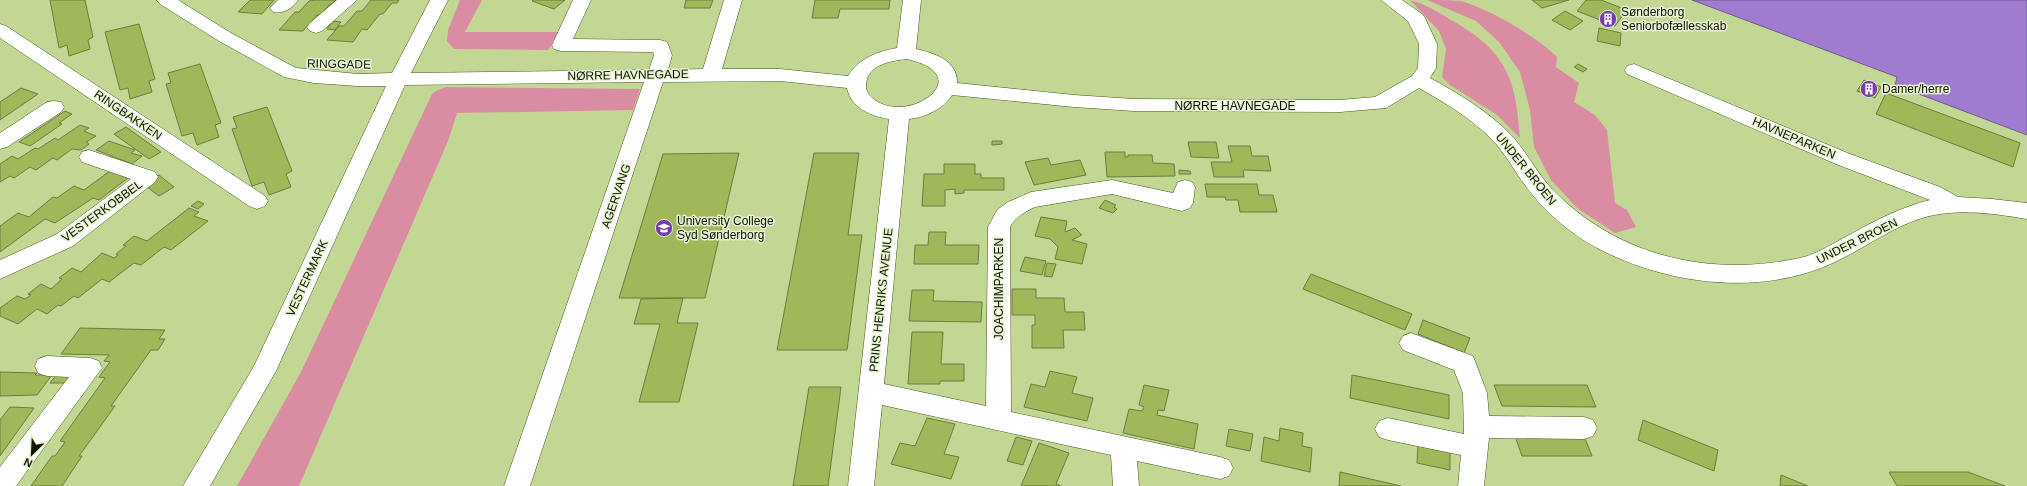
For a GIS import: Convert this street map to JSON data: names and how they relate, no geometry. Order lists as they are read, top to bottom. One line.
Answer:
{"streets":{"street":["RINGGADE","NØRRE HAVNEGADE","RINGBAKKEN","HAVNEPARKEN","UNDER BROEN","AGERVANG","VESTERKOBBEL","VESTERMARK","JOACHIMPARKEN","PRINS HENRIKS AVENUE"]},"crossings":[["RINGGADE","NØRRE HAVNEGADE"],["RINGGADE","VESTERMARK"],["NØRRE HAVNEGADE","UNDER BROEN"],["NØRRE HAVNEGADE","AGERVANG"],["NØRRE HAVNEGADE","VESTERMARK"],["NØRRE HAVNEGADE","PRINS HENRIKS AVENUE"],["HAVNEPARKEN","UNDER BROEN"]],"places":{"building":["Sønderborg Seniorbofællesskab","Damer/herre"],"school or university":["University College Syd Sønderborg"]},"north":"bottom left"}
